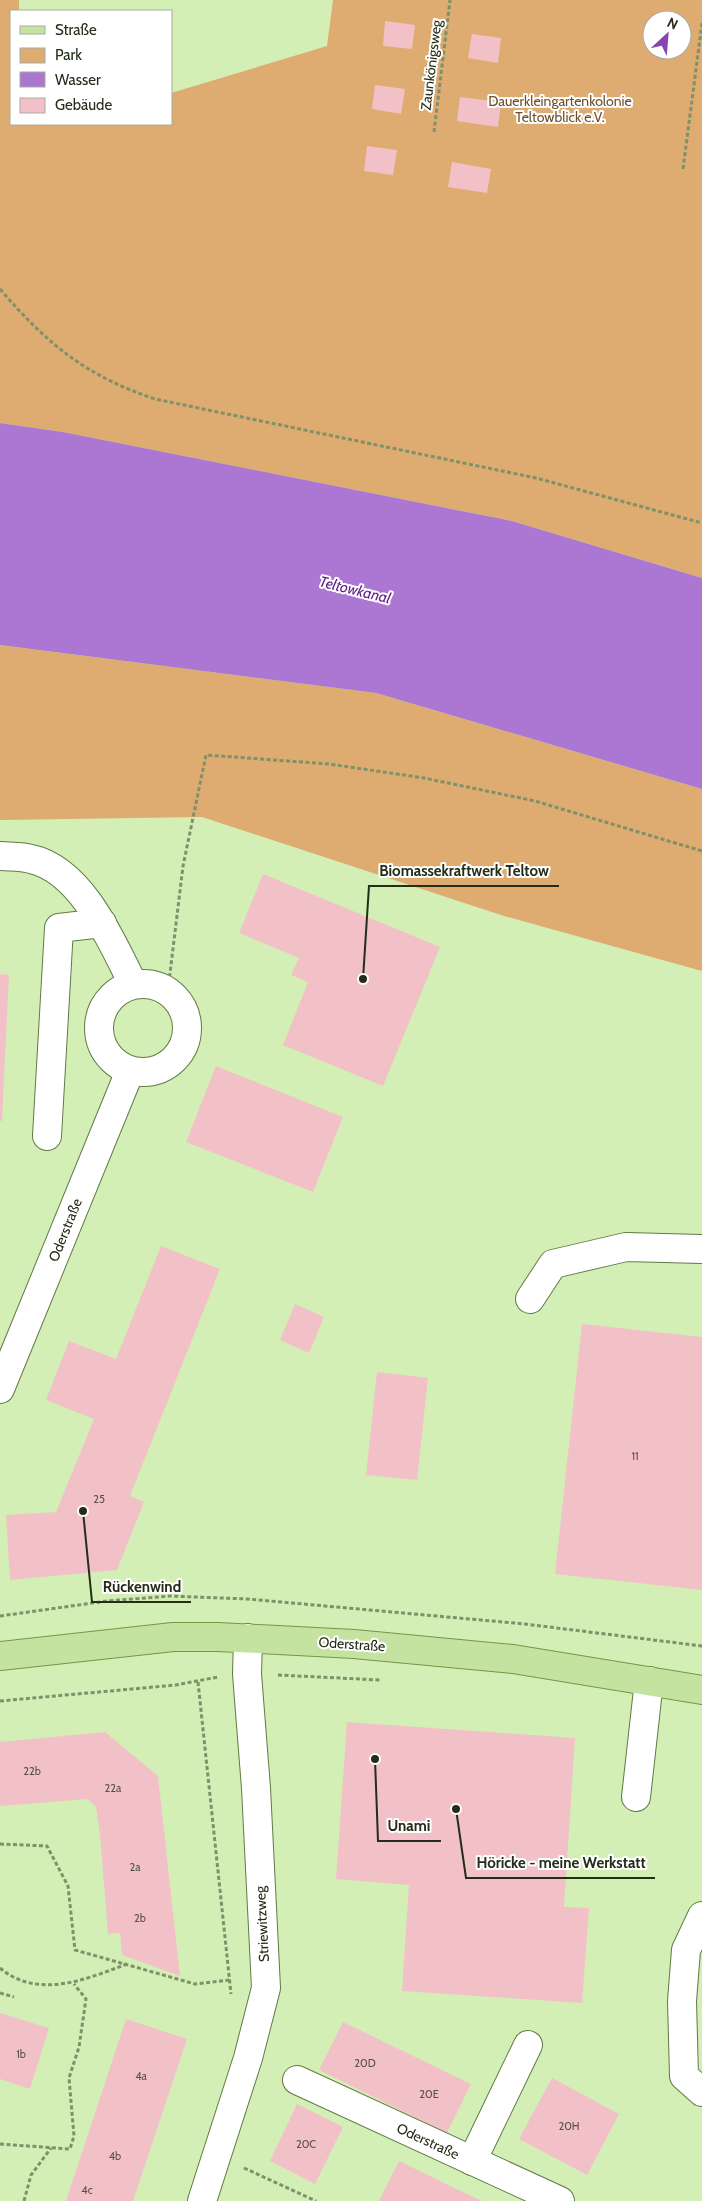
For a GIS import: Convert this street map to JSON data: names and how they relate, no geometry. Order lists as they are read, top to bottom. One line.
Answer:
{"streets":{"main road":["Oderstraße"],"street":["Striewitzweg"],"path":["Zaunkönigsweg"]},"crossings":[["Oderstraße","Striewitzweg"]],"water":["Teltowkanal"],"parks":["Dauerkleingartenkolonie Teltowblick e.V."],"places":["Biomassekraftwerk Teltow","Rückenwind","Unami","Höricke - meine Werkstatt"],"house_numbers":["11","25","22b","22a","2a","2b","1b","20D","4a","20E","20H","20C","4b","4c"],"legend":["Straße","Park","Wasser","Gebäude"],"north":"top right"}
